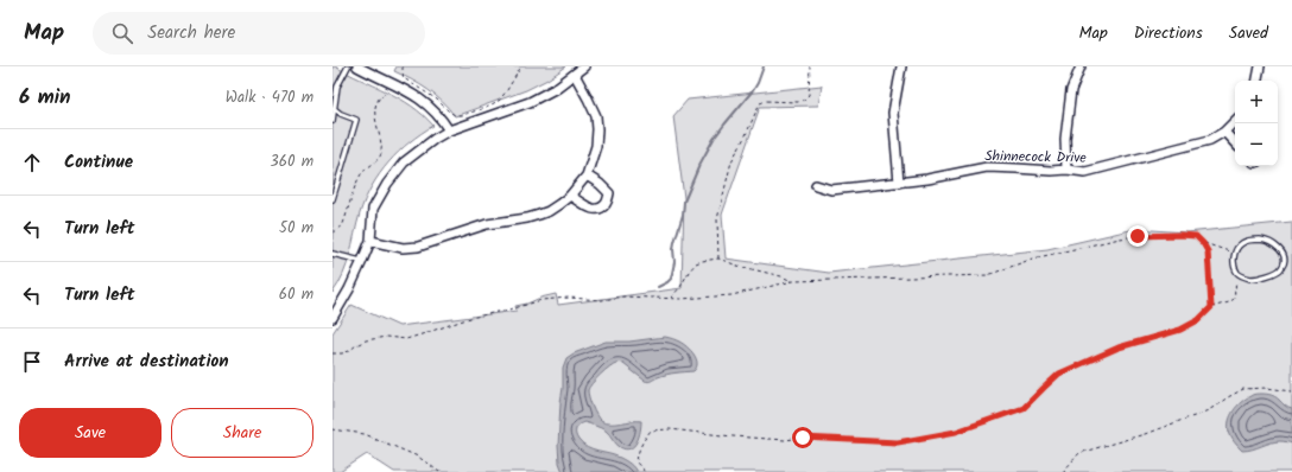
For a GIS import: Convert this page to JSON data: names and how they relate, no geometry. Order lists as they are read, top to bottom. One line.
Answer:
{"streets":{"street":["Shinnecock Drive"]},"page":{"header":"Map","search":"Search here","nav":["Map","Directions","Saved"],"heading":["6 min","Walk · 470 m"],"map_buttons":["+","−"],"list":[["Continue","360 m"],["Turn left","50 m"],["Turn left","60 m"],"Arrive at destination"],"buttons":["Save","Share"]}}
